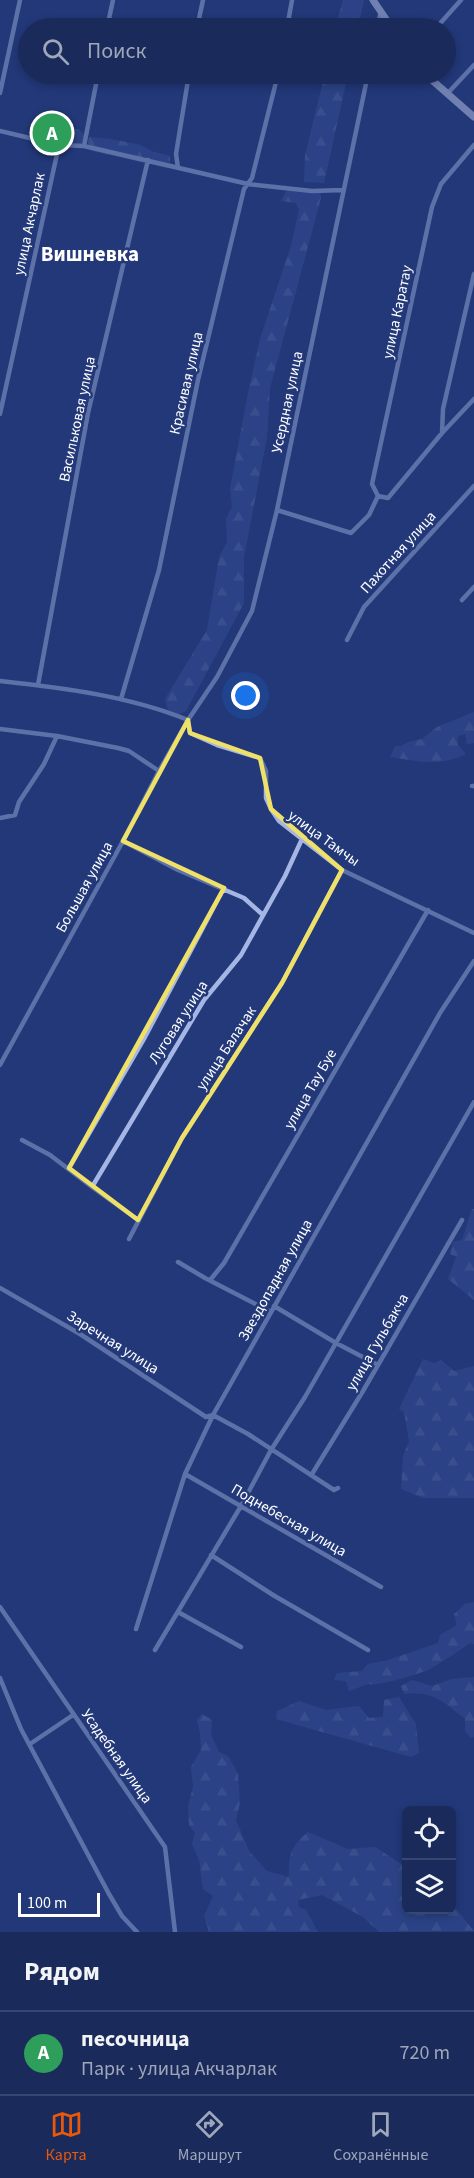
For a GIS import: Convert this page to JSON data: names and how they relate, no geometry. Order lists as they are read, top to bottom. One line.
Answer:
{"streets":{"street":["улица Акчарлак","улица Каратау","Красивая улица","Усердная улица","Васильковая улица","Пахотная улица","улица Тамчы","Большая улица","Луговая улица","улица Балачак","улица Тау Буе","Звездопадная улица","Заречная улица","улица Гульбакча","Поднебесная улица","Усадебная улица"]},"crossings":[["Красивая улица","улица Тамчы"],["Усердная улица","улица Тамчы"],["Усердная улица","Большая улица"],["Васильковая улица","улица Тамчы"],["улица Тамчы","Большая улица"],["улица Тамчы","Луговая улица"],["улица Тамчы","улица Балачак"],["улица Тамчы","улица Тау Буе"],["Звездопадная улица","Заречная улица"],["Звездопадная улица","Поднебесная улица"],["Заречная улица","улица Гульбакча"]],"districts":["Вишневка"],"scale_bar":"100 m","page":{"search":"Поиск","pins":"A","scale":"100 m","heading":"Рядом","list":[{"mark":"A","name":"песочница","note":"Парк · улица Акчарлак","value":"720 m"}],"nav":["Карта","Маршрут","Сохранённые"]}}
